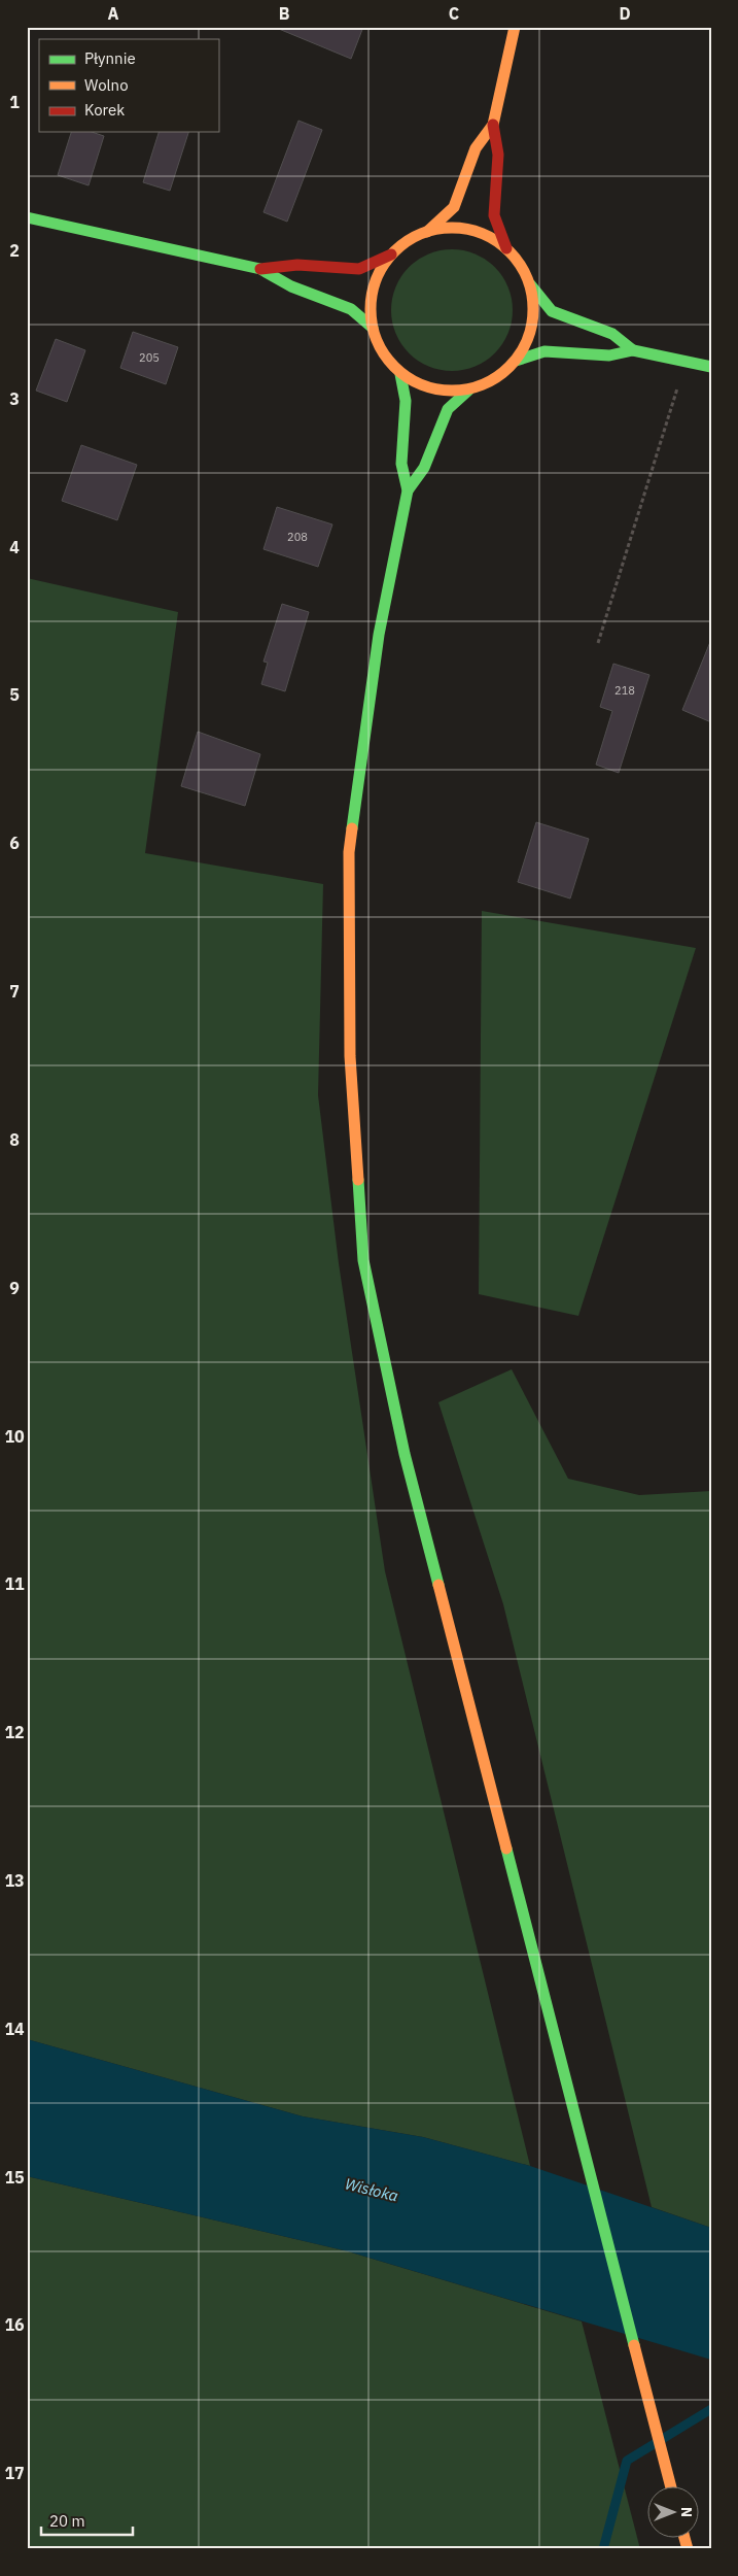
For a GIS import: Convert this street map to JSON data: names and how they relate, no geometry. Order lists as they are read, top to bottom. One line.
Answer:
{"water":["Wisłoka"],"house_numbers":["205","208","218"],"legend":["Płynnie","Wolno","Korek"],"scale_bar":"20 m","north":"right","grid":{"columns":["A","B","C","D"],"rows":["1","2","3","4","5","6","7","8","9","10","11","12","13","14","15","16","17"]}}
